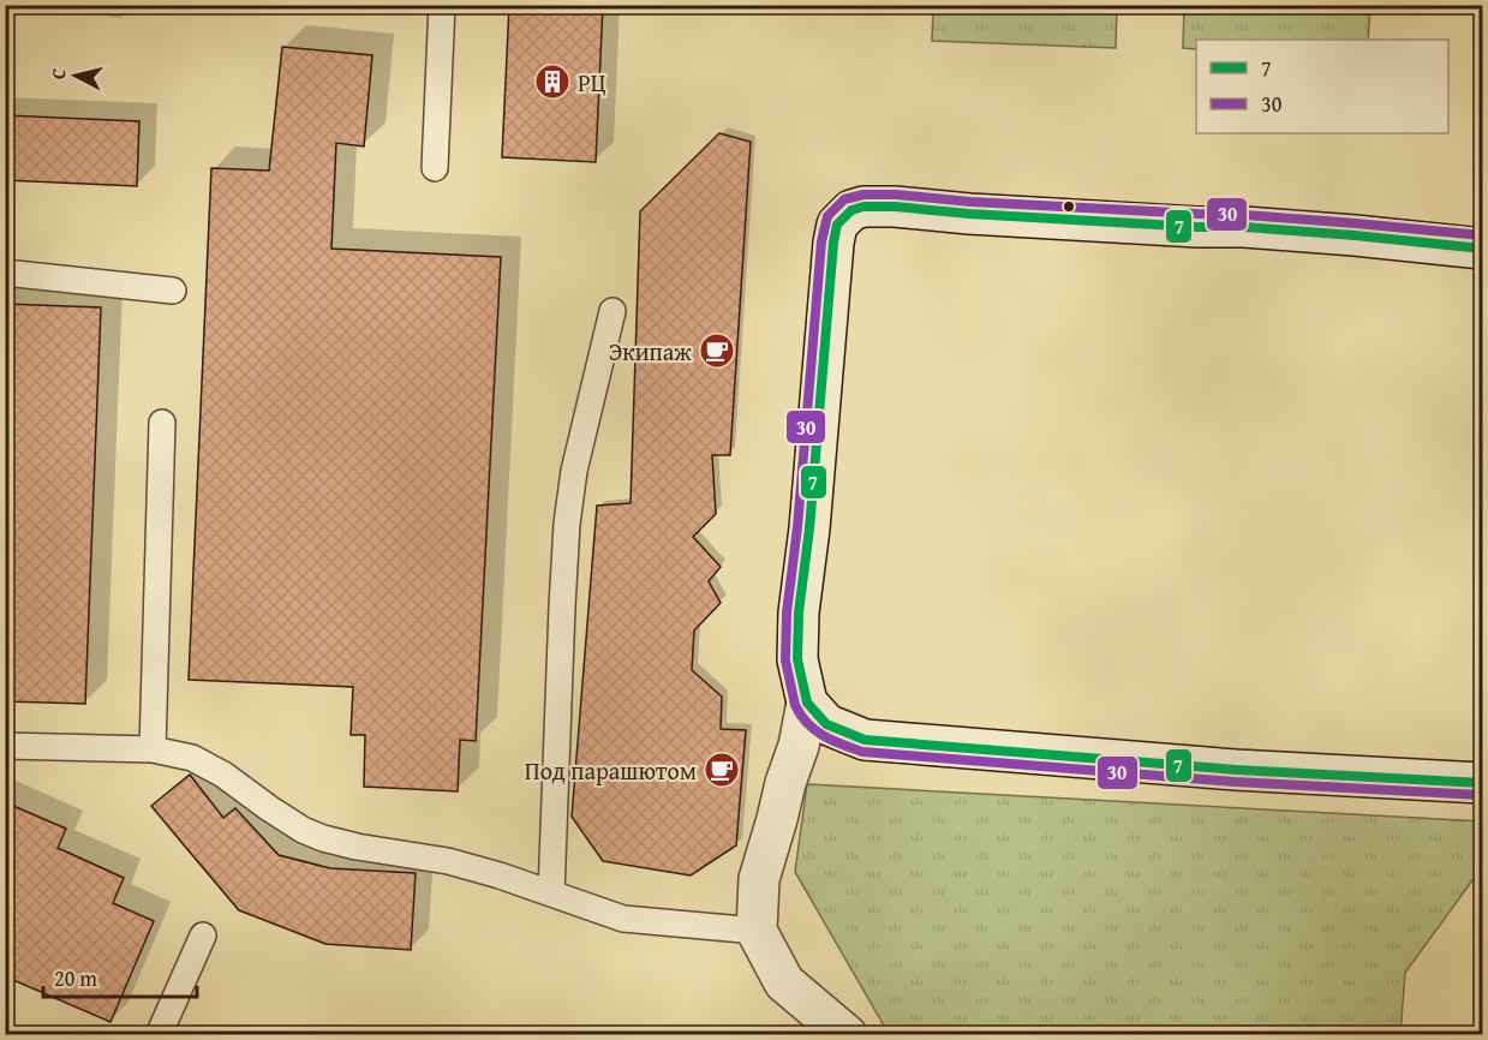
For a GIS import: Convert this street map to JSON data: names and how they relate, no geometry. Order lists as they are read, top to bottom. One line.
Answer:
{"places":{"building":["РЦ"],"cafe":["Экипаж","Под парашютом"]},"lines":["transit line 30","transit line 7"],"legend":["7","30"],"scale_bar":"20 m","north":"left"}
